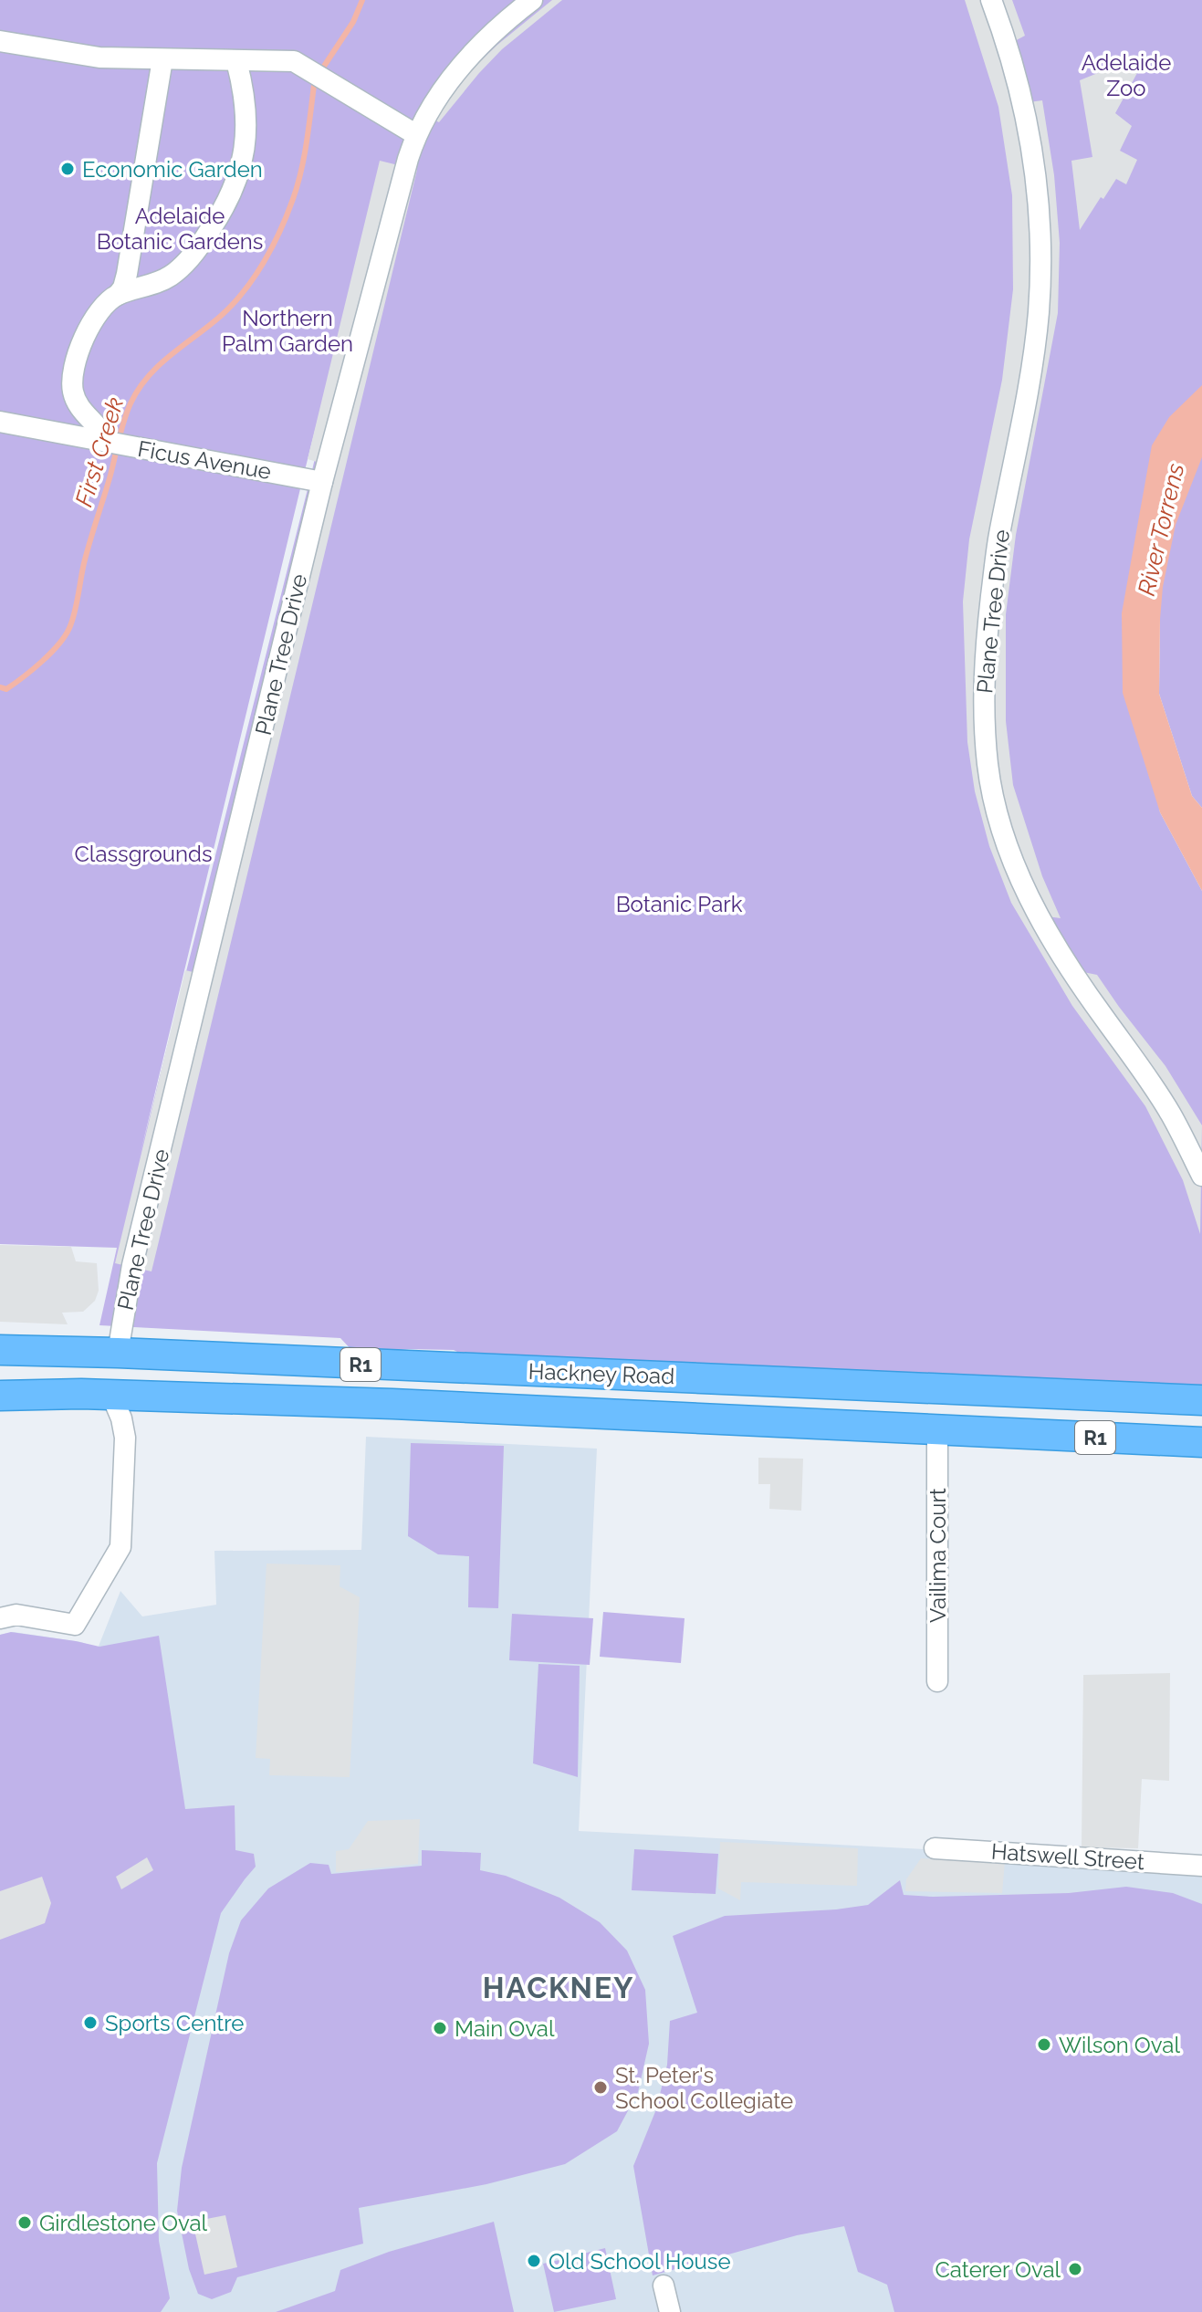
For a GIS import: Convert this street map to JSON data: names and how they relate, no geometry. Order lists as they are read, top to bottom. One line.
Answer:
{"streets":{"highway":["R1","Hackney Road"],"street":["Ficus Avenue","Plane Tree Drive","Vailima Court","Hatswell Street"]},"crossings":[["Ficus Avenue","Plane Tree Drive"],["Plane Tree Drive","Hackney Road"],["Hackney Road","Vailima Court"]],"districts":["HACKNEY"],"water":["First Creek","River Torrens"],"parks":["Adelaide Zoo","Adelaide Botanic Gardens","Northern Palm Garden","Classgrounds","Botanic Park"],"places":["Economic Garden","Sports Centre","Main Oval","Wilson Oval","St. Peter's School Collegiate","Girdlestone Oval","Old School House","Caterer Oval"]}
